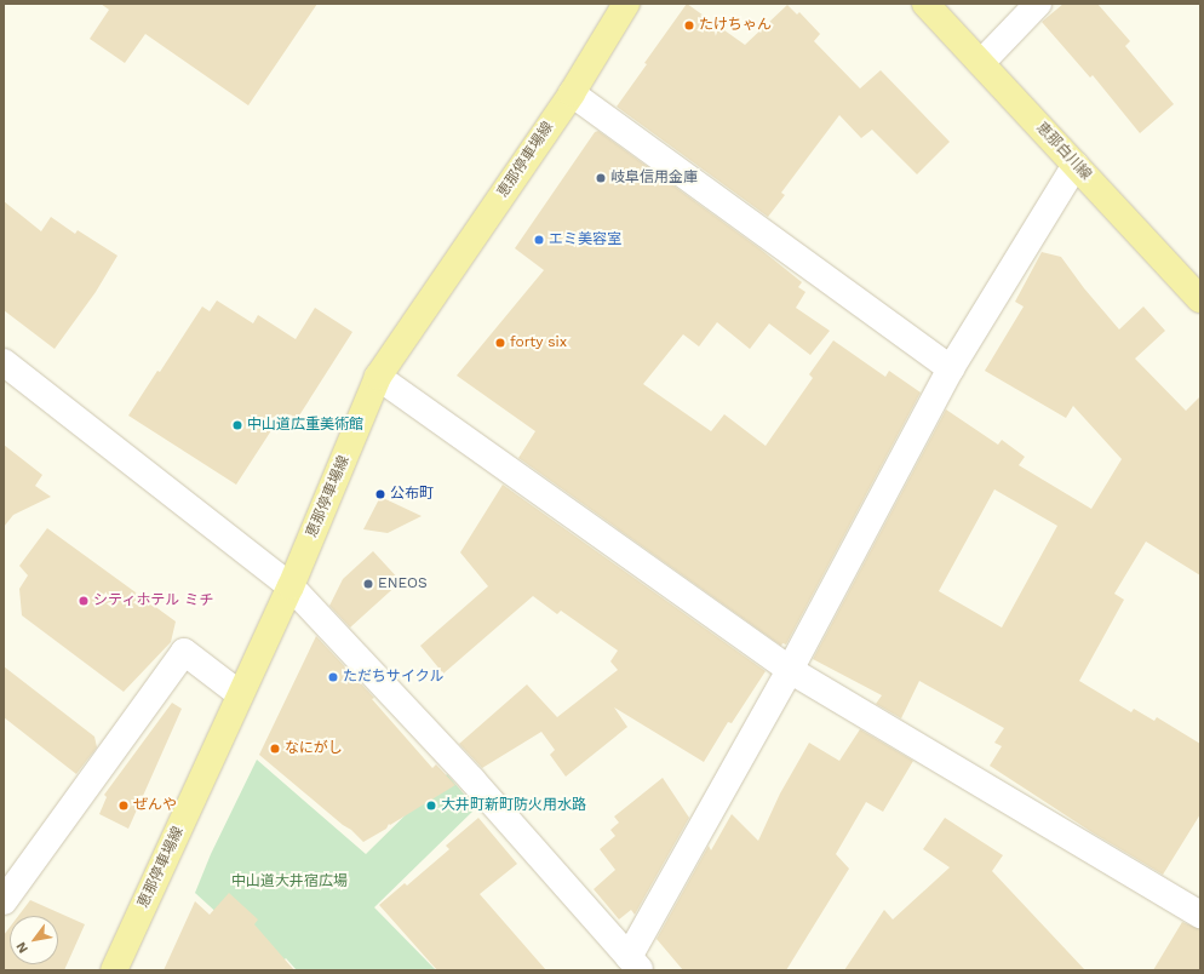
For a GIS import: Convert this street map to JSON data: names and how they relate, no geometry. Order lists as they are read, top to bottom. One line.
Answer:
{"streets":{"main road":["恵那白川線","恵那停車場線"]},"parks":["中山道大井宿広場"],"places":["たけちゃん","岐阜信用金庫","エミ美容室","forty six","中山道広重美術館","公布町","ENEOS","シティホテル ミチ","ただちサイクル","なにがし","ぜんや","大井町新町防火用水路"],"north":"bottom left"}
